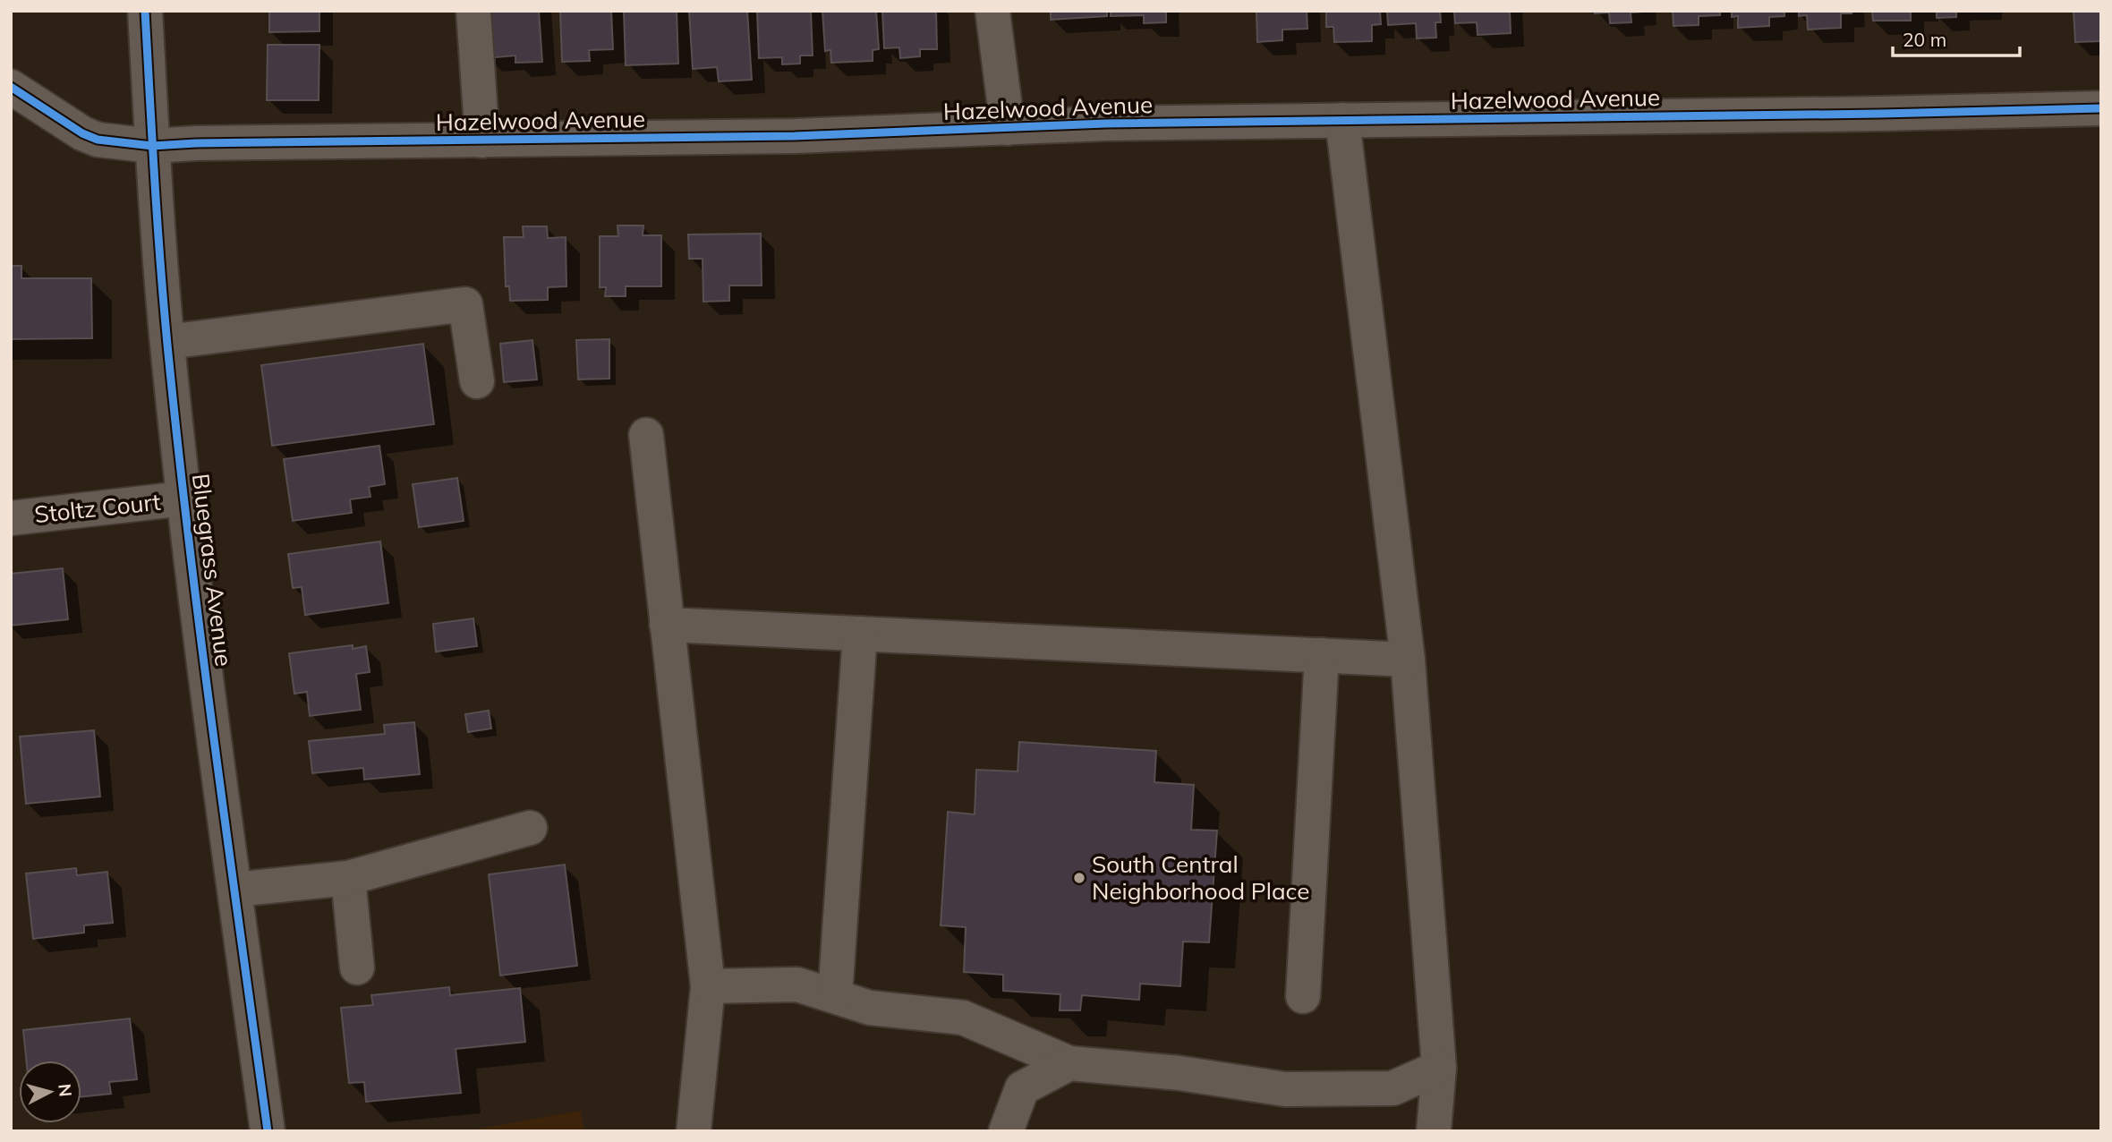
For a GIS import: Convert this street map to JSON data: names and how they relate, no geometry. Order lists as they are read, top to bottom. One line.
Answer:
{"streets":{"street":["Hazelwood Avenue","Stoltz Court","Bluegrass Avenue"]},"crossings":[["Hazelwood Avenue","Bluegrass Avenue"],["Stoltz Court","Bluegrass Avenue"]],"places":["South Central Neighborhood Place"],"scale_bar":"20 m","north":"right"}
